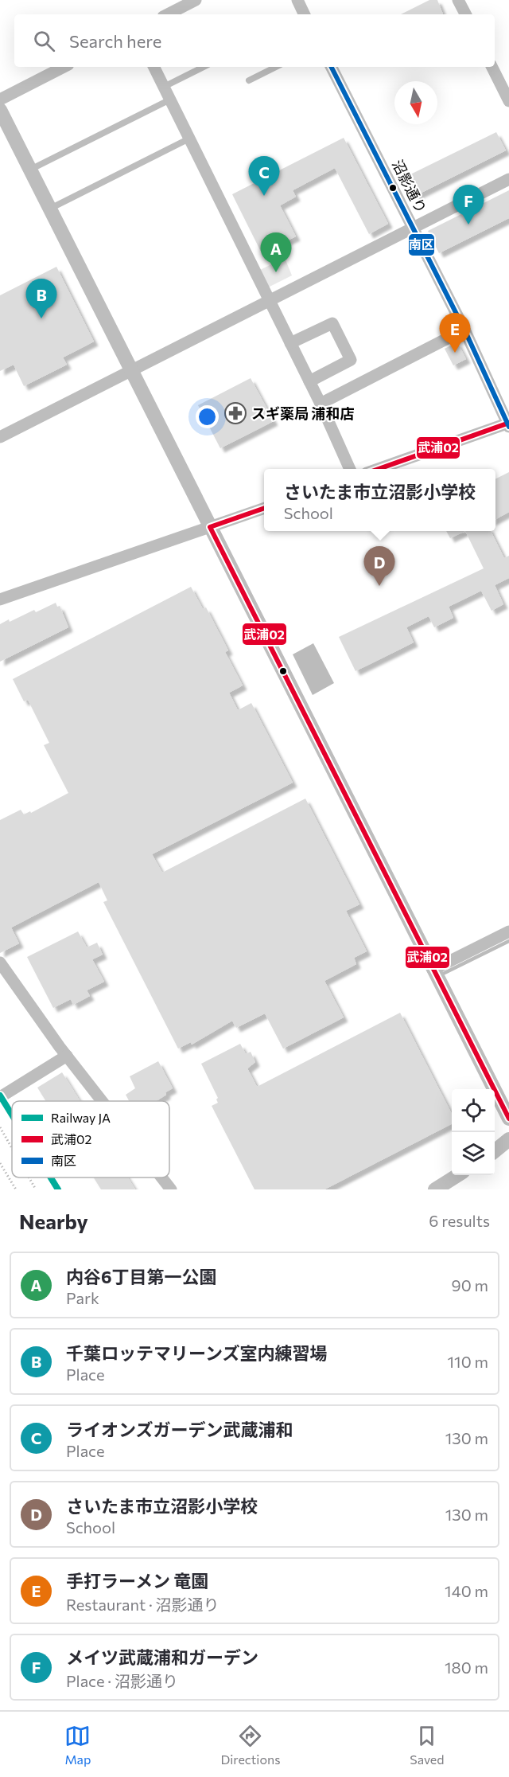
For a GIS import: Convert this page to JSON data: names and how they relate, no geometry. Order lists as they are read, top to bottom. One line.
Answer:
{"streets":{"street":["沼影通り"]},"places":{"pharmacy":["スギ薬局 浦和店"]},"lines":["transit line 南区","transit line 武浦02","rail line JA"],"legend":["Railway JA","武浦02","南区"],"north":"bottom","page":{"search":"Search here","pins":["C","F","A","B","E","D"],"popup":["さいたま市立沼影小学校","School"],"heading":["Nearby","6 results"],"list":[{"mark":"A","name":"内谷6丁目第一公園","note":"Park","value":"90 m"},{"mark":"B","name":"千葉ロッテマリーンズ室内練習場","note":"Place","value":"110 m"},{"mark":"C","name":"ライオンズガーデン武蔵浦和","note":"Place","value":"130 m"},{"mark":"D","name":"さいたま市立沼影小学校","note":"School","value":"130 m"},{"mark":"E","name":"手打ラーメン 竜園","note":"Restaurant · 沼影通り","value":"140 m"},{"mark":"F","name":"メイツ武蔵浦和ガーデン","note":"Place · 沼影通り","value":"180 m"}],"nav":["Map","Directions","Saved"]}}
